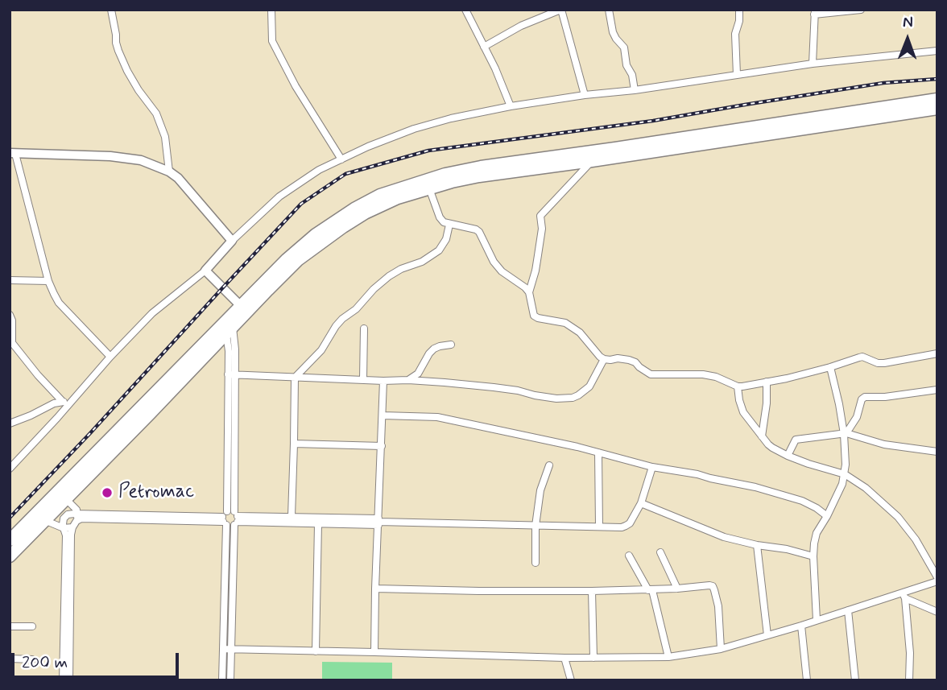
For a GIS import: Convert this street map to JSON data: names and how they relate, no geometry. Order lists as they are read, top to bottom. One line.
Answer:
{"places":["Petromac"],"scale_bar":"200 m","north":"top"}
